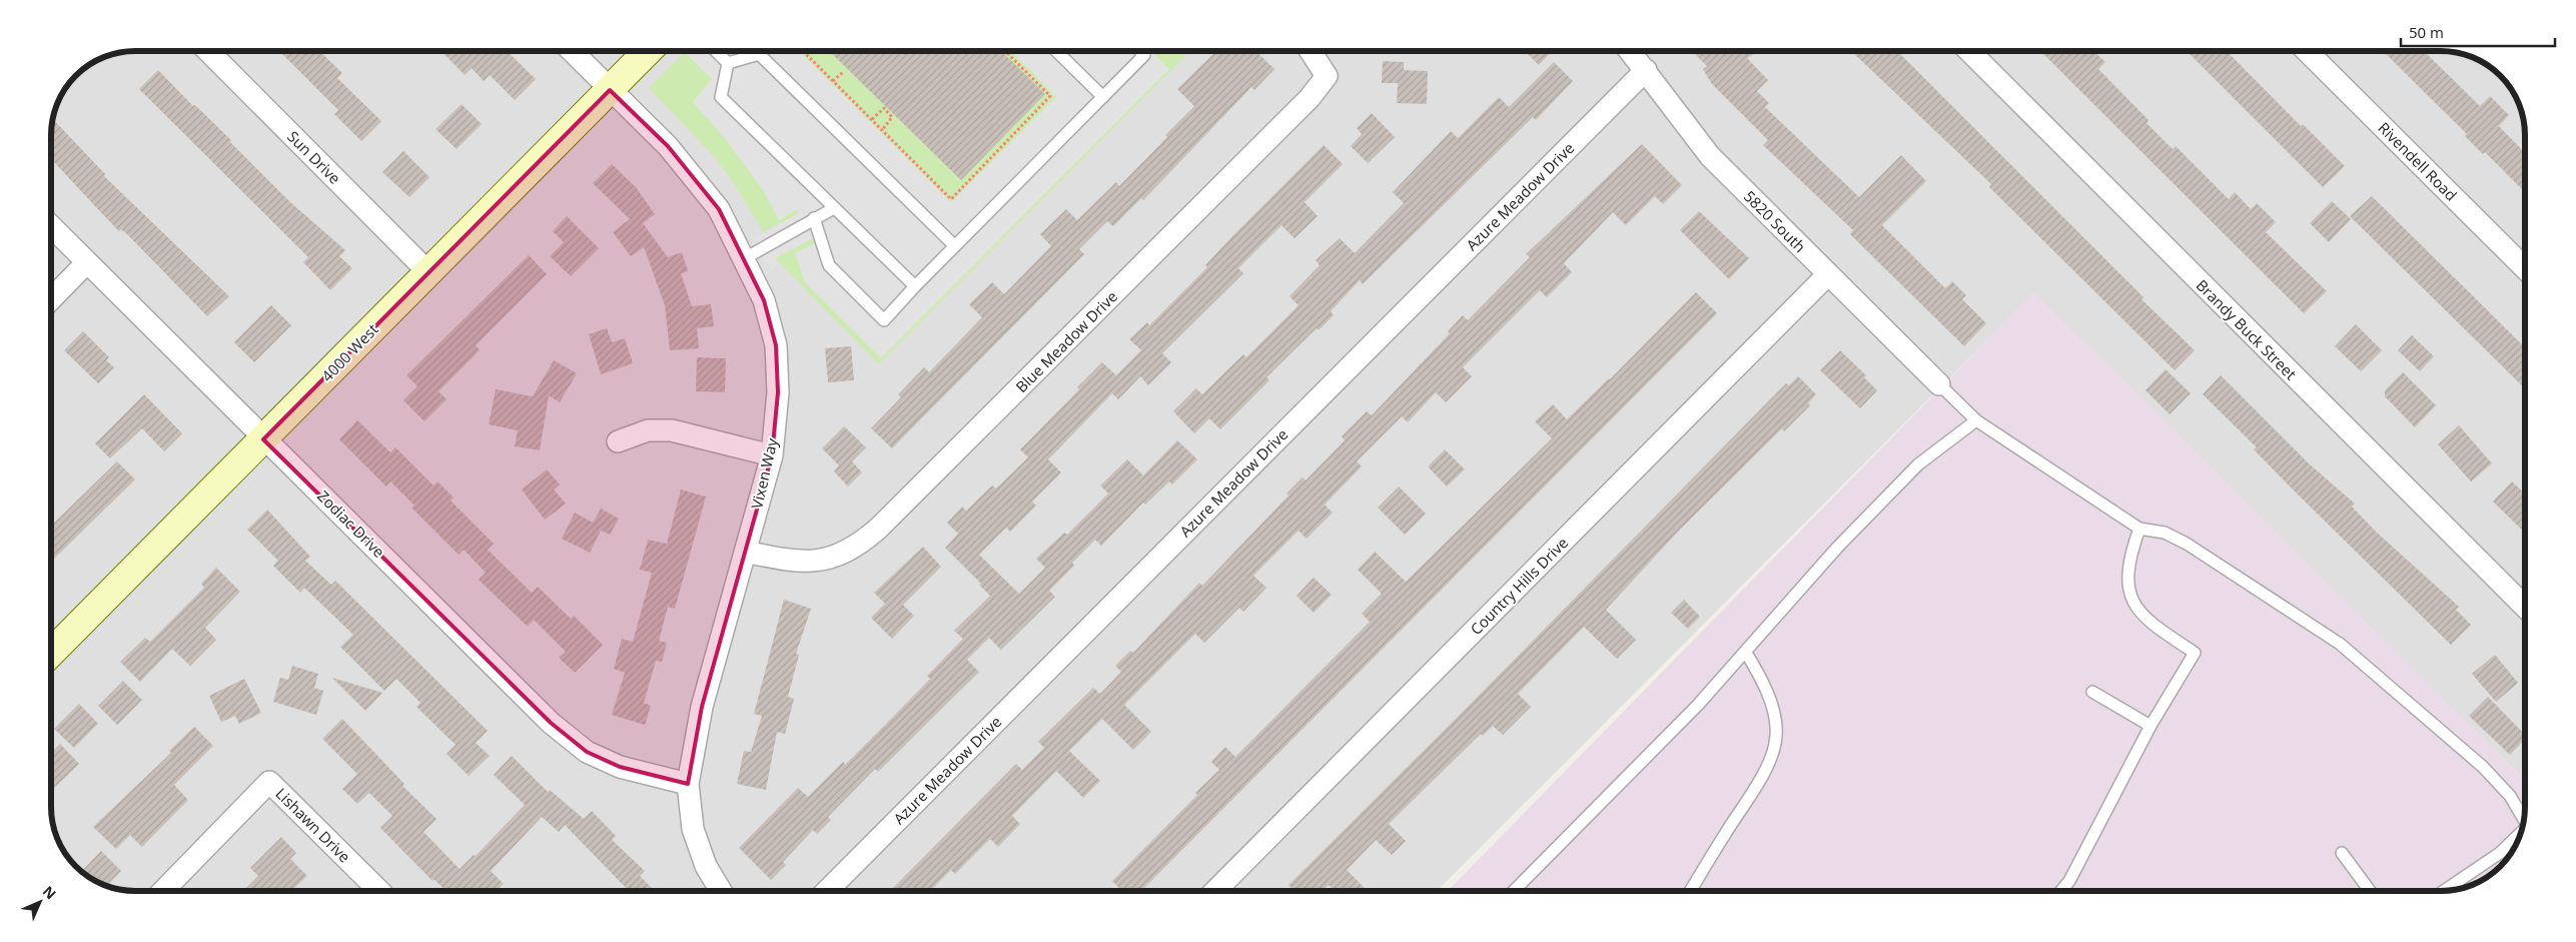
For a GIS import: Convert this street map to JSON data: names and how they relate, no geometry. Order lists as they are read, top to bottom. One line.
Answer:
{"streets":{"street":["Sun Drive","Rivendell Road","Azure Meadow Drive","5820 South","Brandy Buck Street","Blue Meadow Drive","4000 West","Vixen Way","Zodiac Drive","Country Hills Drive","Lishawn Drive"]},"crossings":[["Sun Drive","4000 West"],["Azure Meadow Drive","5820 South"],["5820 South","Country Hills Drive"],["Blue Meadow Drive","Vixen Way"],["4000 West","Vixen Way"],["4000 West","Zodiac Drive"],["Vixen Way","Zodiac Drive"]],"scale_bar":"50 m","north":"top right"}
